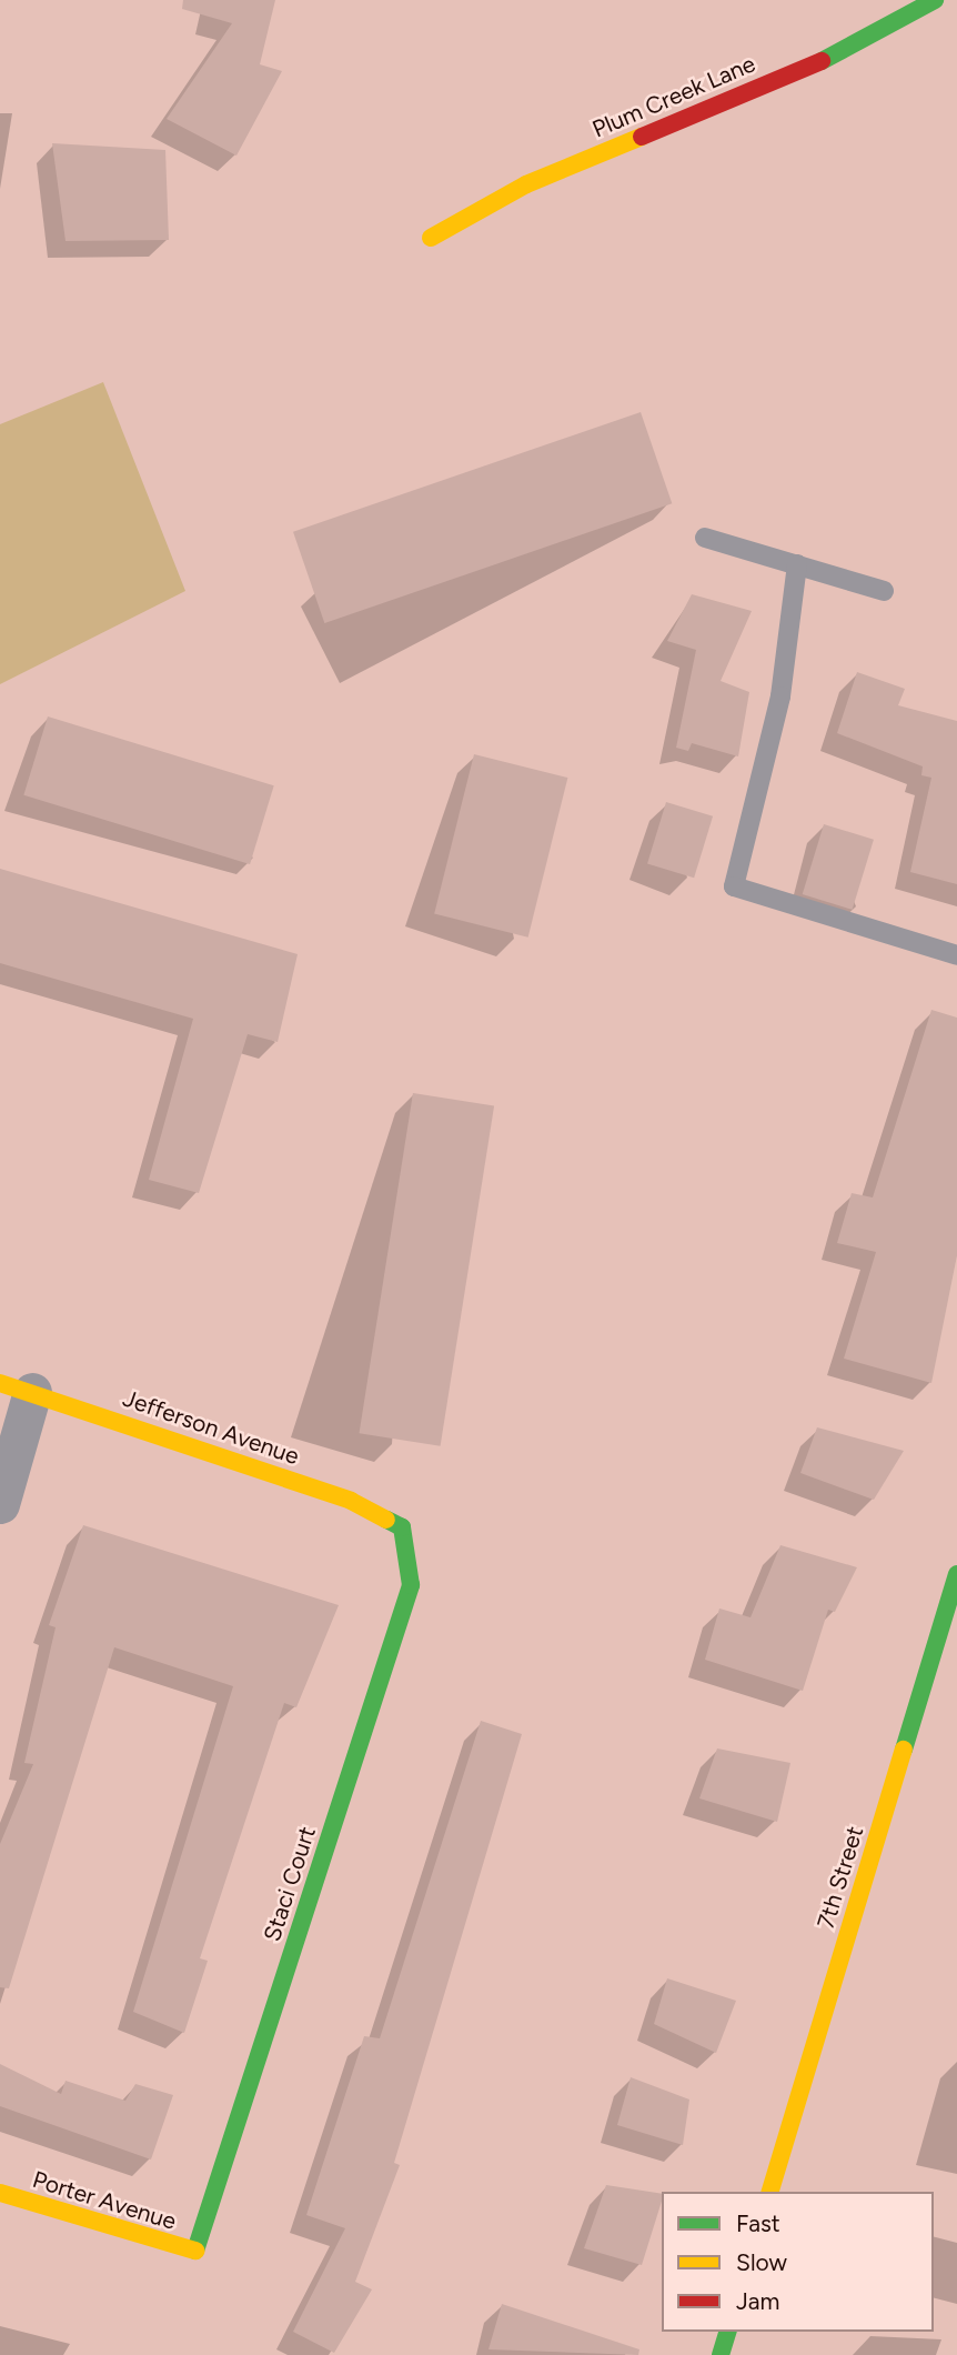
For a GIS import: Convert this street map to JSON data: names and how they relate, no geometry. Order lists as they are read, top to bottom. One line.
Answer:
{"streets":{"street":["Plum Creek Lane","Jefferson Avenue","7th Street","Staci Court","Porter Avenue"]},"crossings":[["Jefferson Avenue","Staci Court"],["Staci Court","Porter Avenue"]],"legend":["Fast","Slow","Jam"]}
